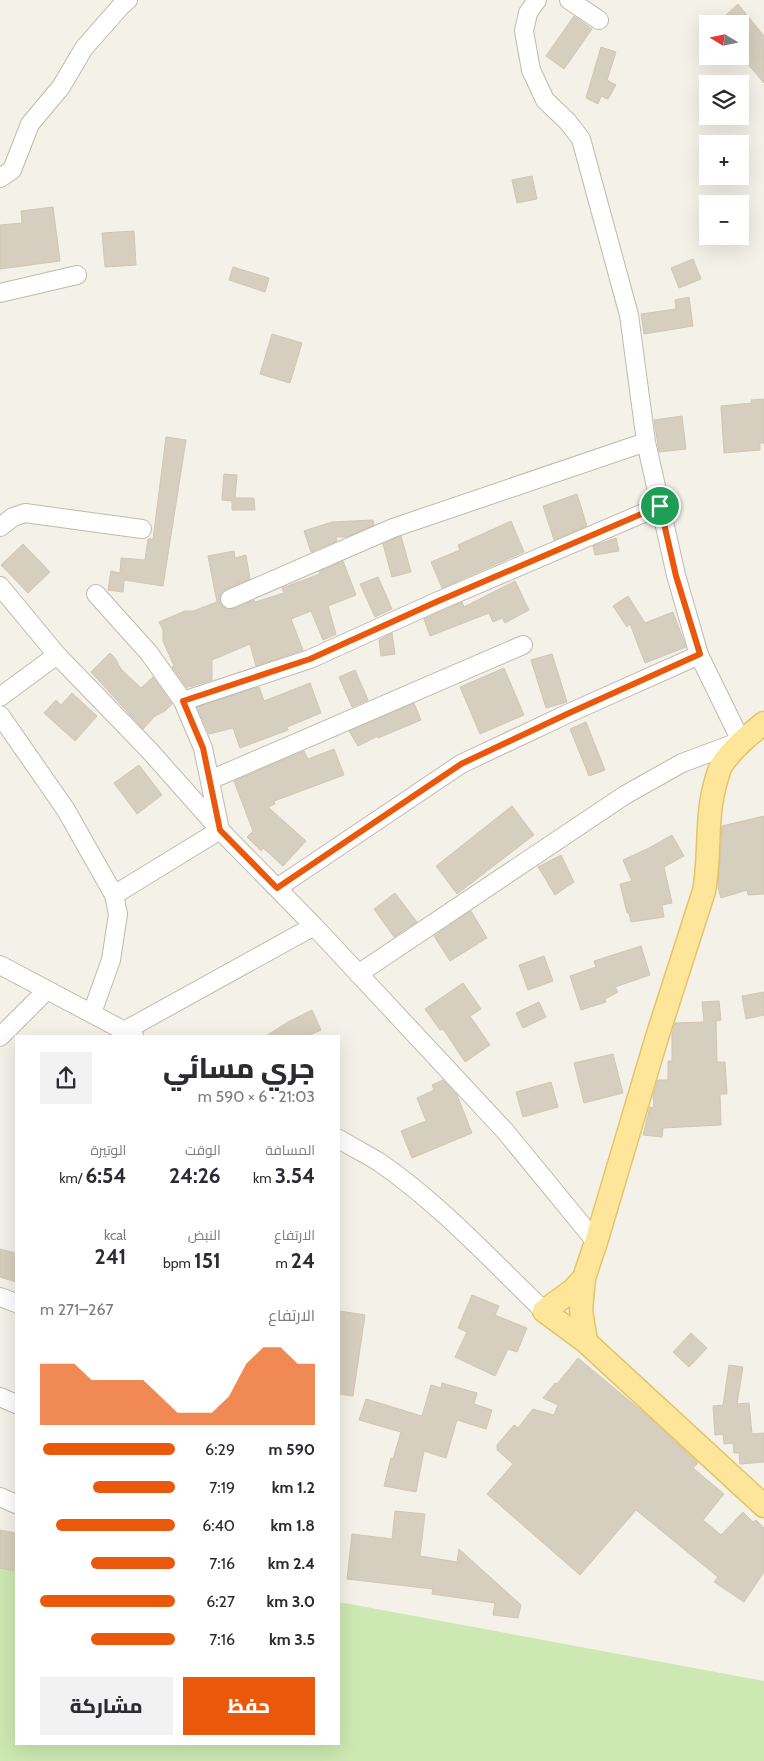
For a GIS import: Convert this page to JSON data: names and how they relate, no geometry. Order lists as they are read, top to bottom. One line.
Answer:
{"north":"left","page":{"map_buttons":["+","−"],"heading":["جري مسائي","21:03 · 6 × 590 m"],"stats":[["المسافة","3.54 km"],["الوقت","24:26"],["الوتيرة","6:54 /km"],["الارتفاع","24 m"],["النبض","151 bpm"],["kcal","241"]],"chart":["الارتفاع","267–271 m"],"list":[{"name":"590 m","note":"6:29"},{"name":"1.2 km","note":"7:19"},{"name":"1.8 km","note":"6:40"},{"name":"2.4 km","note":"7:16"},{"name":"3.0 km","note":"6:27"},{"name":"3.5 km","note":"7:16"}],"buttons":["حفظ","مشاركة"]}}
